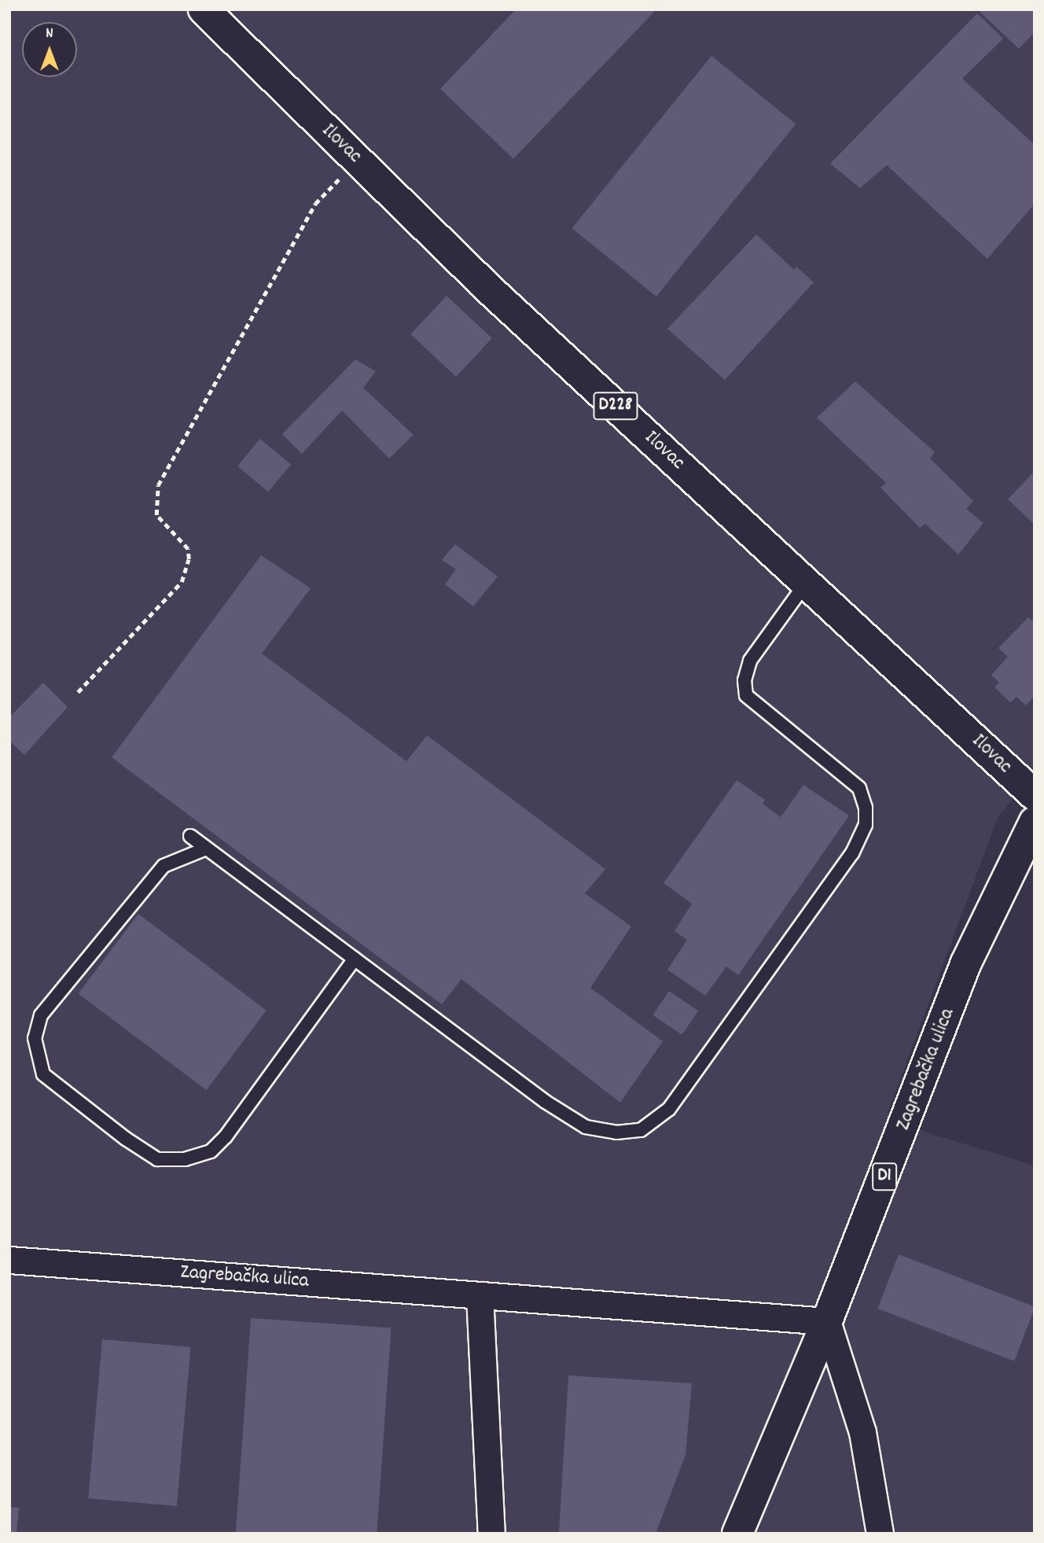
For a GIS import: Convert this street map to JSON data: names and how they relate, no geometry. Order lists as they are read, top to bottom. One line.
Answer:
{"streets":{"main road":["Ilovac","D228","Zagrebačka ulica","D1"]},"north":"top"}
